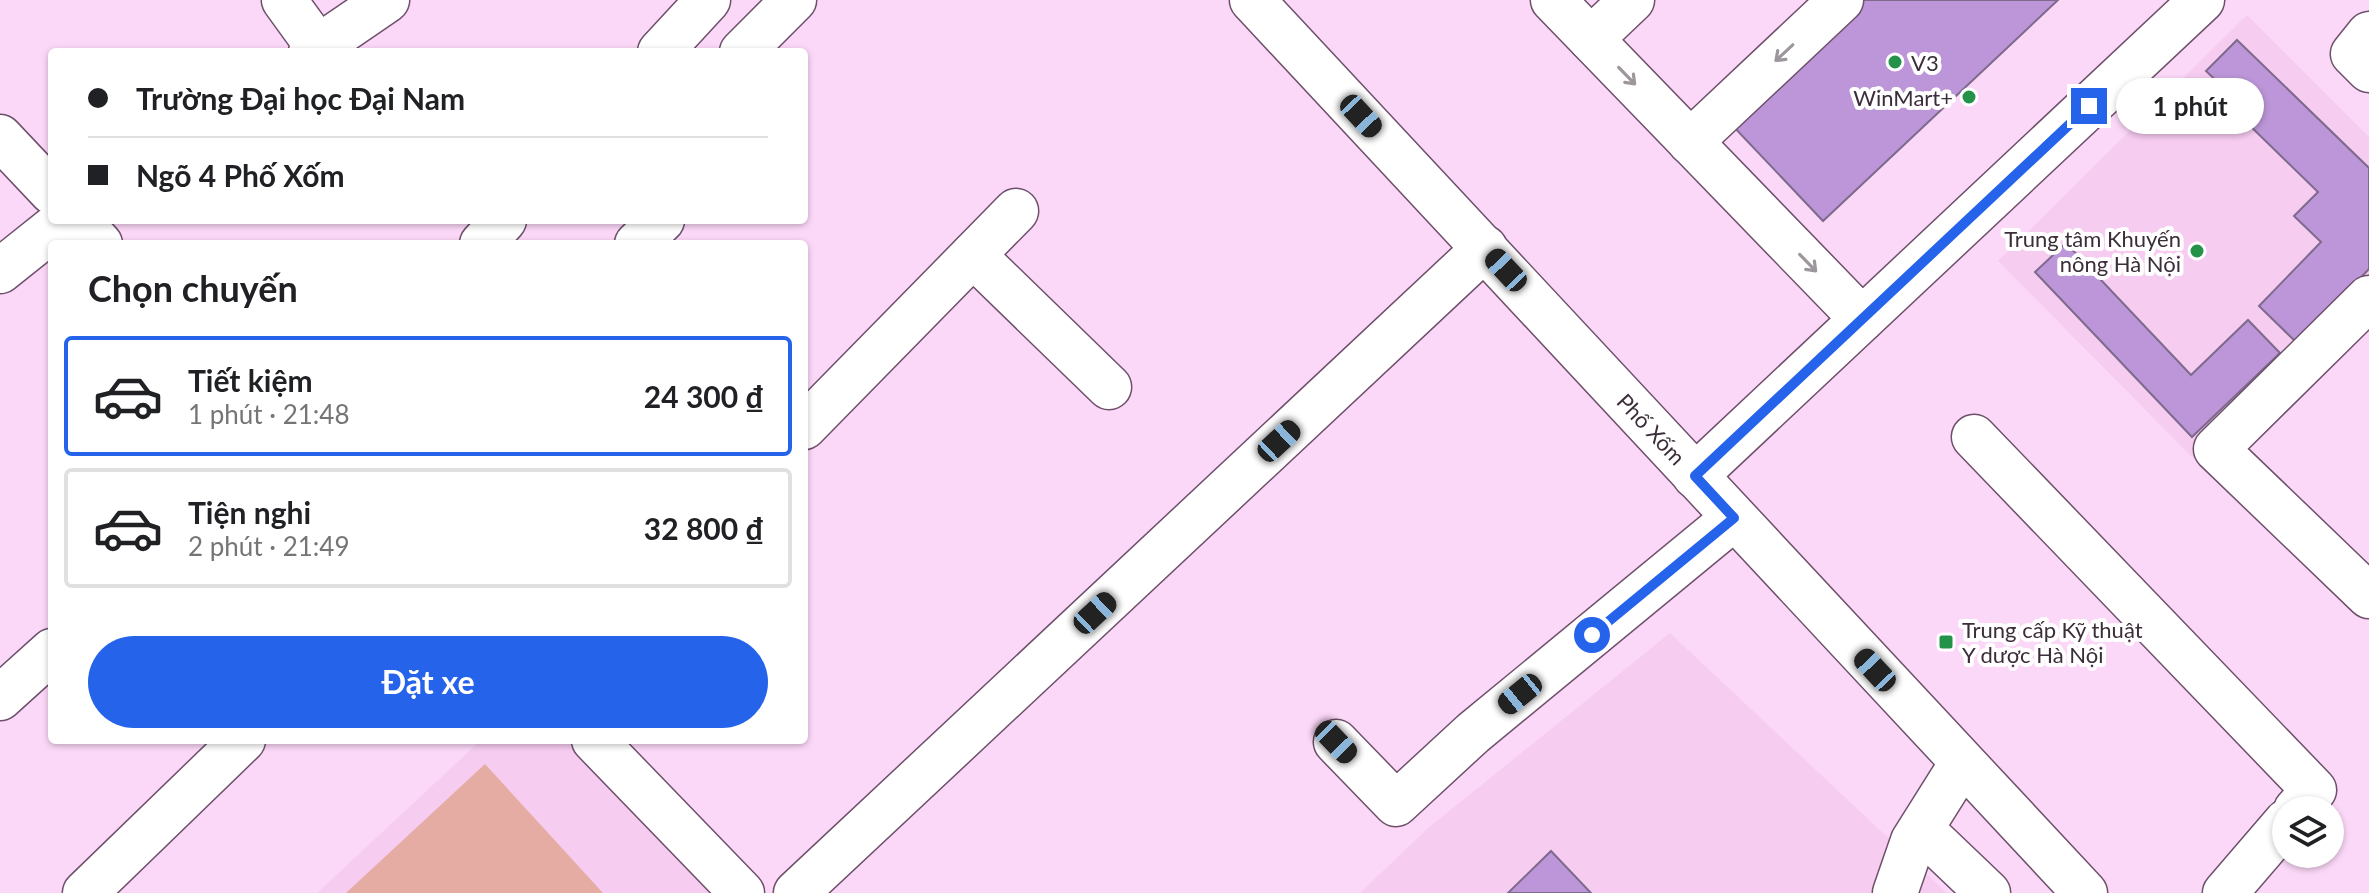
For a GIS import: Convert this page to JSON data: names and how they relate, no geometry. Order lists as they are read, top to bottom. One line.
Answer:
{"streets":{"main road":["Phố Xốm"]},"places":{"other":["V3","WinMart+","Trung tâm Khuyến nông Hà Nội"],"transit":["Trung cấp Kỹ thuật Y dược Hà Nội"]},"page":{"banner":["Trường Đại học Đại Nam","Ngõ 4 Phố Xốm"],"bubble":"1 phút","heading":"Chọn chuyến","list":[{"name":"Tiết kiệm","note":"1 phút · 21:48","value":"24 300 ₫"},{"name":"Tiện nghi","note":"2 phút · 21:49","value":"32 800 ₫"}],"buttons":"Đặt xe"}}
